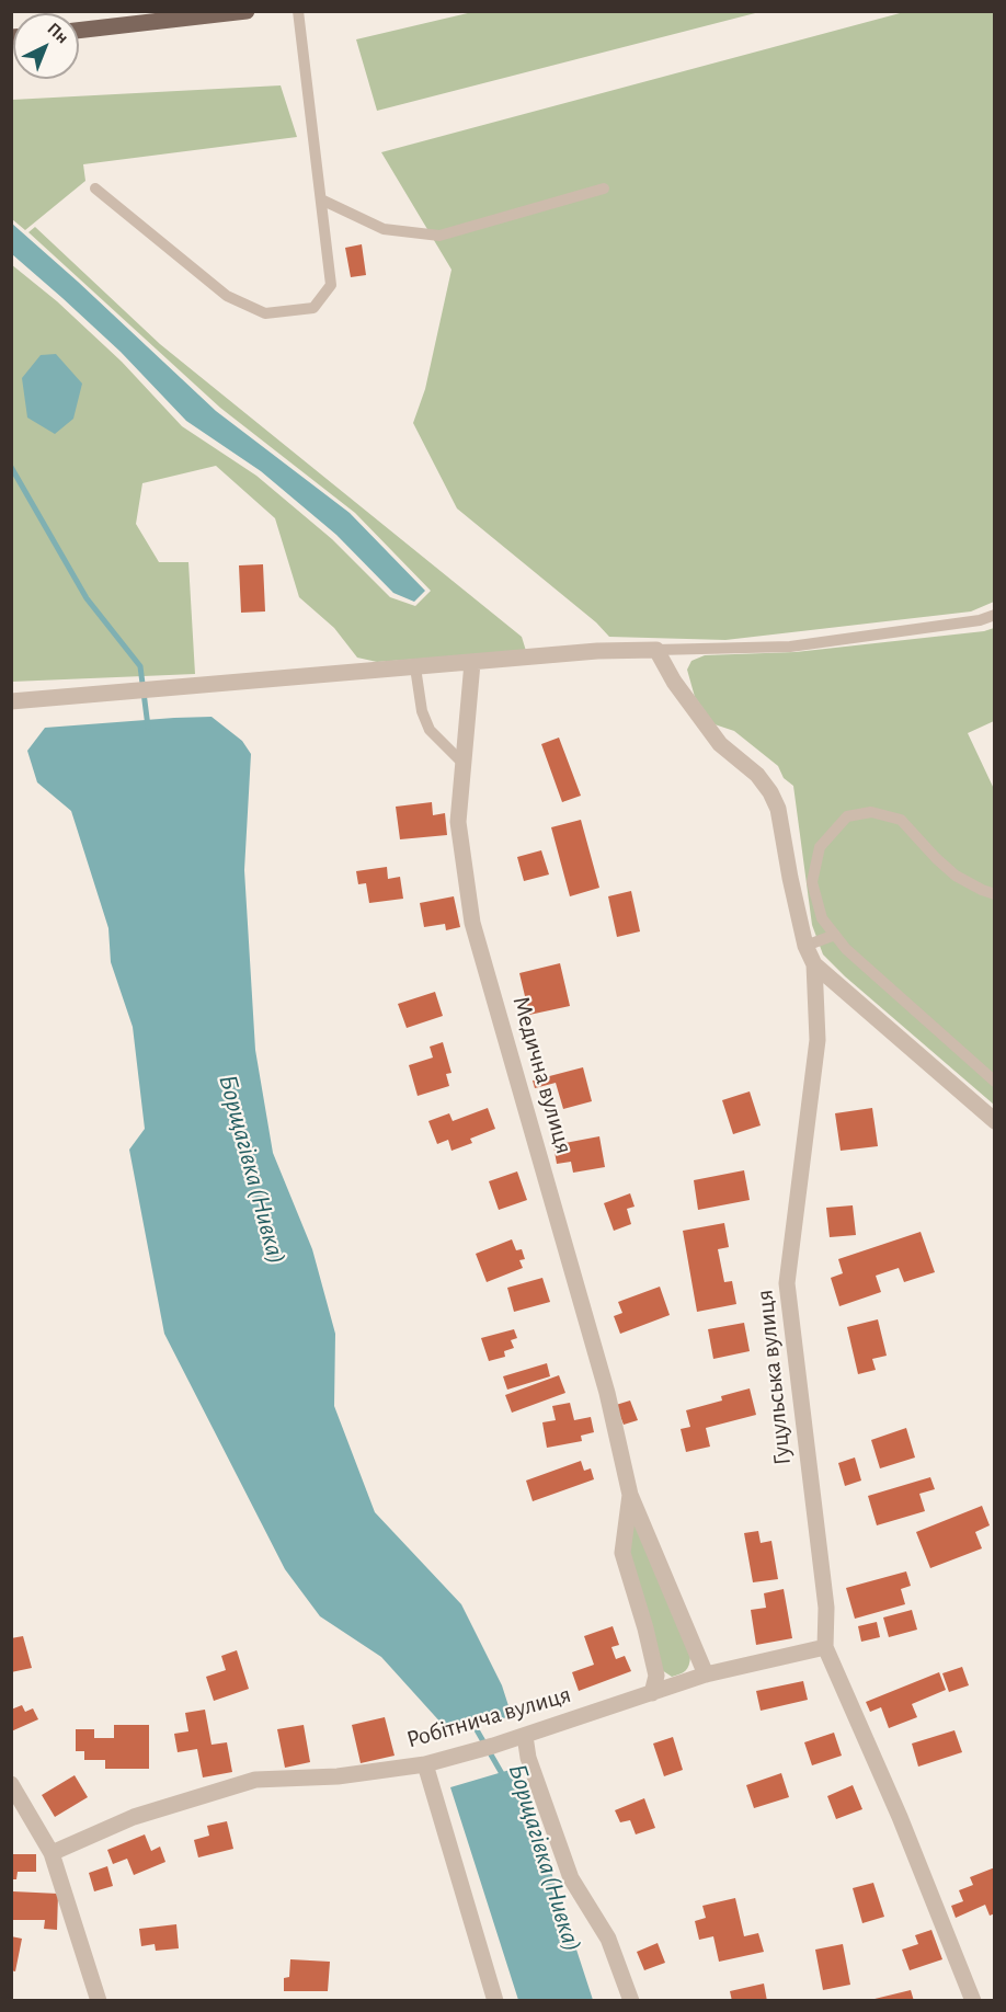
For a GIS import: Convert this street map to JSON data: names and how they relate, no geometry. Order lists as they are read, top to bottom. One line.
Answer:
{"streets":{"street":["Медична вулиця","Гуцульська вулиця","Робітнича вулиця"]},"crossings":[["Медична вулиця","Робітнича вулиця"],["Гуцульська вулиця","Робітнича вулиця"]],"water":["Борщагівка (Нивка)"],"north":"top right"}
